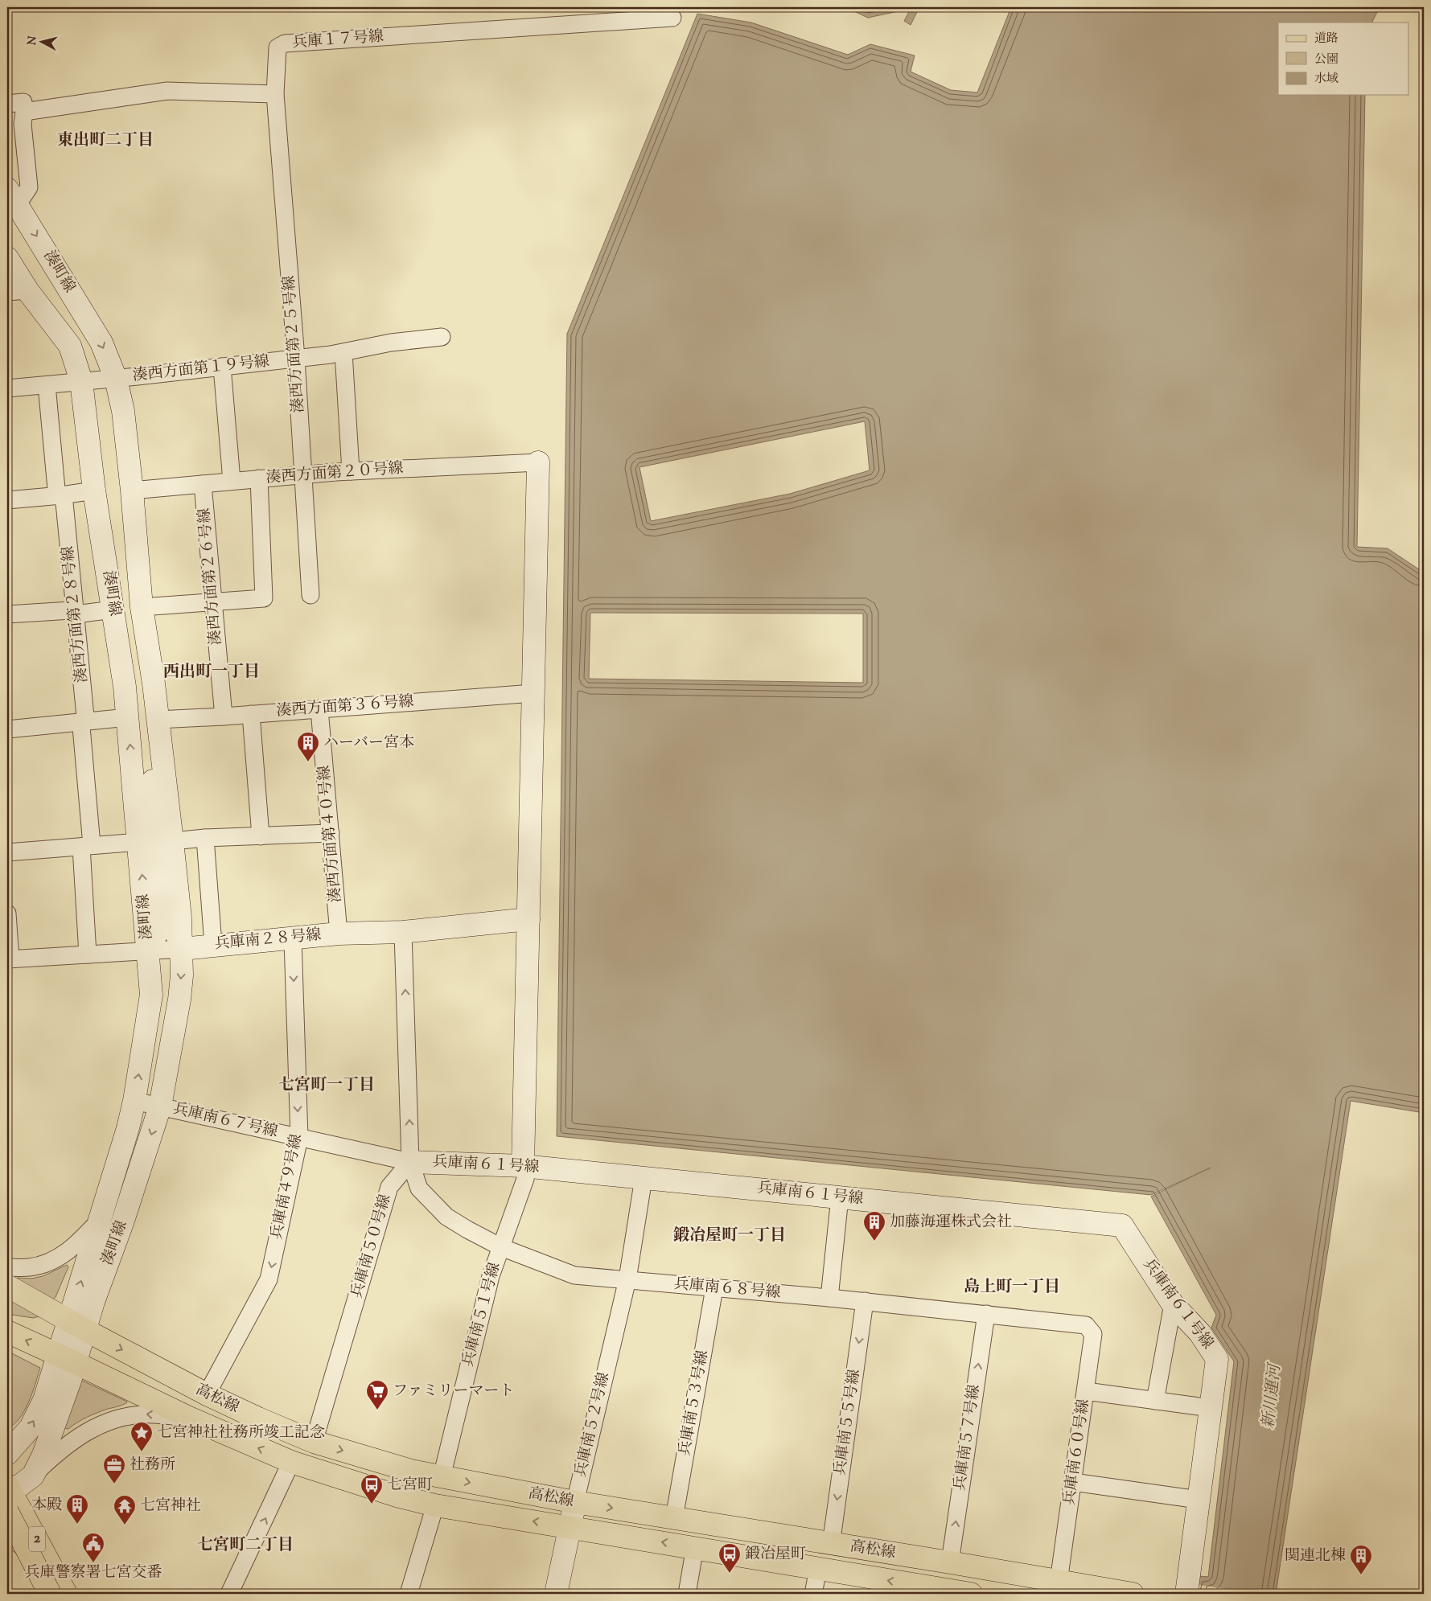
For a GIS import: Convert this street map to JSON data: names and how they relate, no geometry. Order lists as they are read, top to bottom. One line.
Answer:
{"streets":{"main road":["高松線","2"],"street":["兵庫１７号線","湊町線","湊西方面第２５号線","湊西方面第１９号線","湊西方面第２０号線","湊西方面第２６号線","湊西方面第２８号線","湊西方面第３６号線","湊西方面第４０号線","兵庫南２８号線","兵庫南６７号線","兵庫南６１号線","兵庫南４９号線","兵庫南５０号線","兵庫南６８号線","兵庫南５１号線","兵庫南５３号線","兵庫南５５号線","兵庫南５２号線","兵庫南５７号線","兵庫南６０号線"]},"crossings":[["兵庫１７号線","湊西方面第２５号線"],["湊町線","湊西方面第１９号線"],["湊町線","湊西方面第２０号線"],["湊町線","湊西方面第３６号線"],["湊町線","兵庫南２８号線"],["湊町線","兵庫南６７号線"],["湊町線","高松線"],["湊町線","2"],["湊西方面第２５号線","湊西方面第１９号線"],["湊西方面第２５号線","湊西方面第２０号線"],["湊西方面第１９号線","湊西方面第２８号線"],["湊西方面第２０号線","湊西方面第２６号線"],["湊西方面第２６号線","湊西方面第３６号線"],["湊西方面第２８号線","兵庫南２８号線"],["湊西方面第３６号線","湊西方面第４０号線"],["湊西方面第４０号線","兵庫南２８号線"],["兵庫南２８号線","兵庫南４９号線"],["兵庫南６７号線","兵庫南６１号線"],["兵庫南６７号線","兵庫南４９号線"],["兵庫南６７号線","兵庫南５０号線"],["兵庫南６７号線","兵庫南６８号線"],["兵庫南６１号線","兵庫南５０号線"],["兵庫南６１号線","兵庫南６８号線"],["兵庫南６１号線","兵庫南５１号線"],["兵庫南６１号線","兵庫南５２号線"],["兵庫南４９号線","高松線"],["兵庫南５０号線","兵庫南６８号線"],["兵庫南５０号線","高松線"],["兵庫南６８号線","兵庫南５１号線"],["兵庫南６８号線","兵庫南５３号線"],["兵庫南６８号線","兵庫南５５号線"],["兵庫南６８号線","兵庫南５２号線"],["兵庫南６８号線","兵庫南５７号線"],["兵庫南６８号線","兵庫南６０号線"],["兵庫南５１号線","高松線"],["高松線","兵庫南５３号線"],["高松線","兵庫南５５号線"],["高松線","兵庫南５２号線"],["高松線","兵庫南５７号線"],["高松線","兵庫南６０号線"]],"one_way":["兵庫南５５号線","兵庫南５７号線"],"districts":["東出町二丁目","西出町一丁目","七宮町一丁目","鍛冶屋町一丁目","島上町一丁目","七宮町二丁目"],"water":["新川運河"],"places":{"building":["ハーバー宮本","加藤海運株式会社","本殿","関連北棟"],"supermarket":["ファミリーマート"],"place":["七宮神社社務所竣工記念"],"office":["社務所"],"bus stop":["七宮町","鍛冶屋町"],"temple":["七宮神社"],"public building":["兵庫警察署七宮交番"]},"legend":["道路","公園","水域"],"north":"left"}
